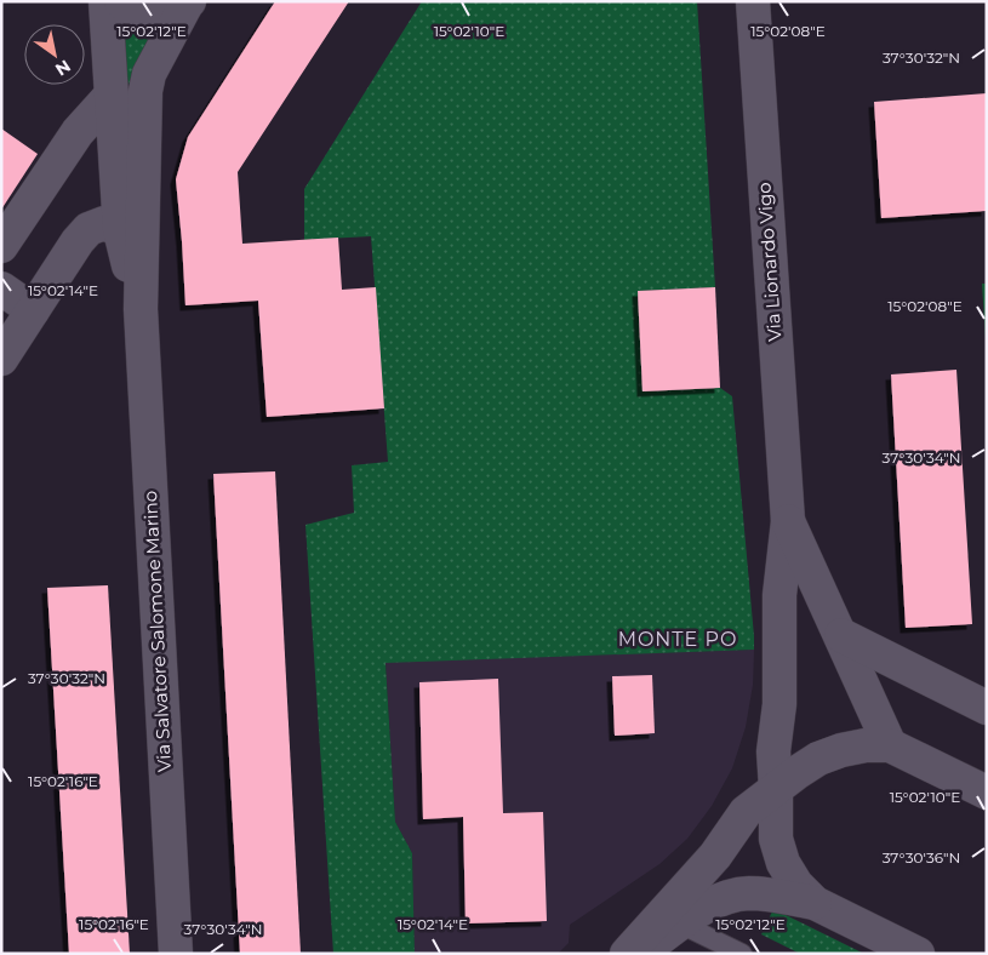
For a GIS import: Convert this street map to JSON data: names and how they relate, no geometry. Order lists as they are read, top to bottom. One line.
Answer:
{"streets":{"street":["Via Lionardo Vigo","Via Salvatore Salomone Marino"]},"districts":["MONTE PO"],"north":"bottom right","coordinates":["15°02'12\"E","15°02'10\"E","15°02'08\"E","37°30'32\"N","15°02'14\"E","37°30'34\"N","15°02'16\"E","37°30'36\"N"]}
